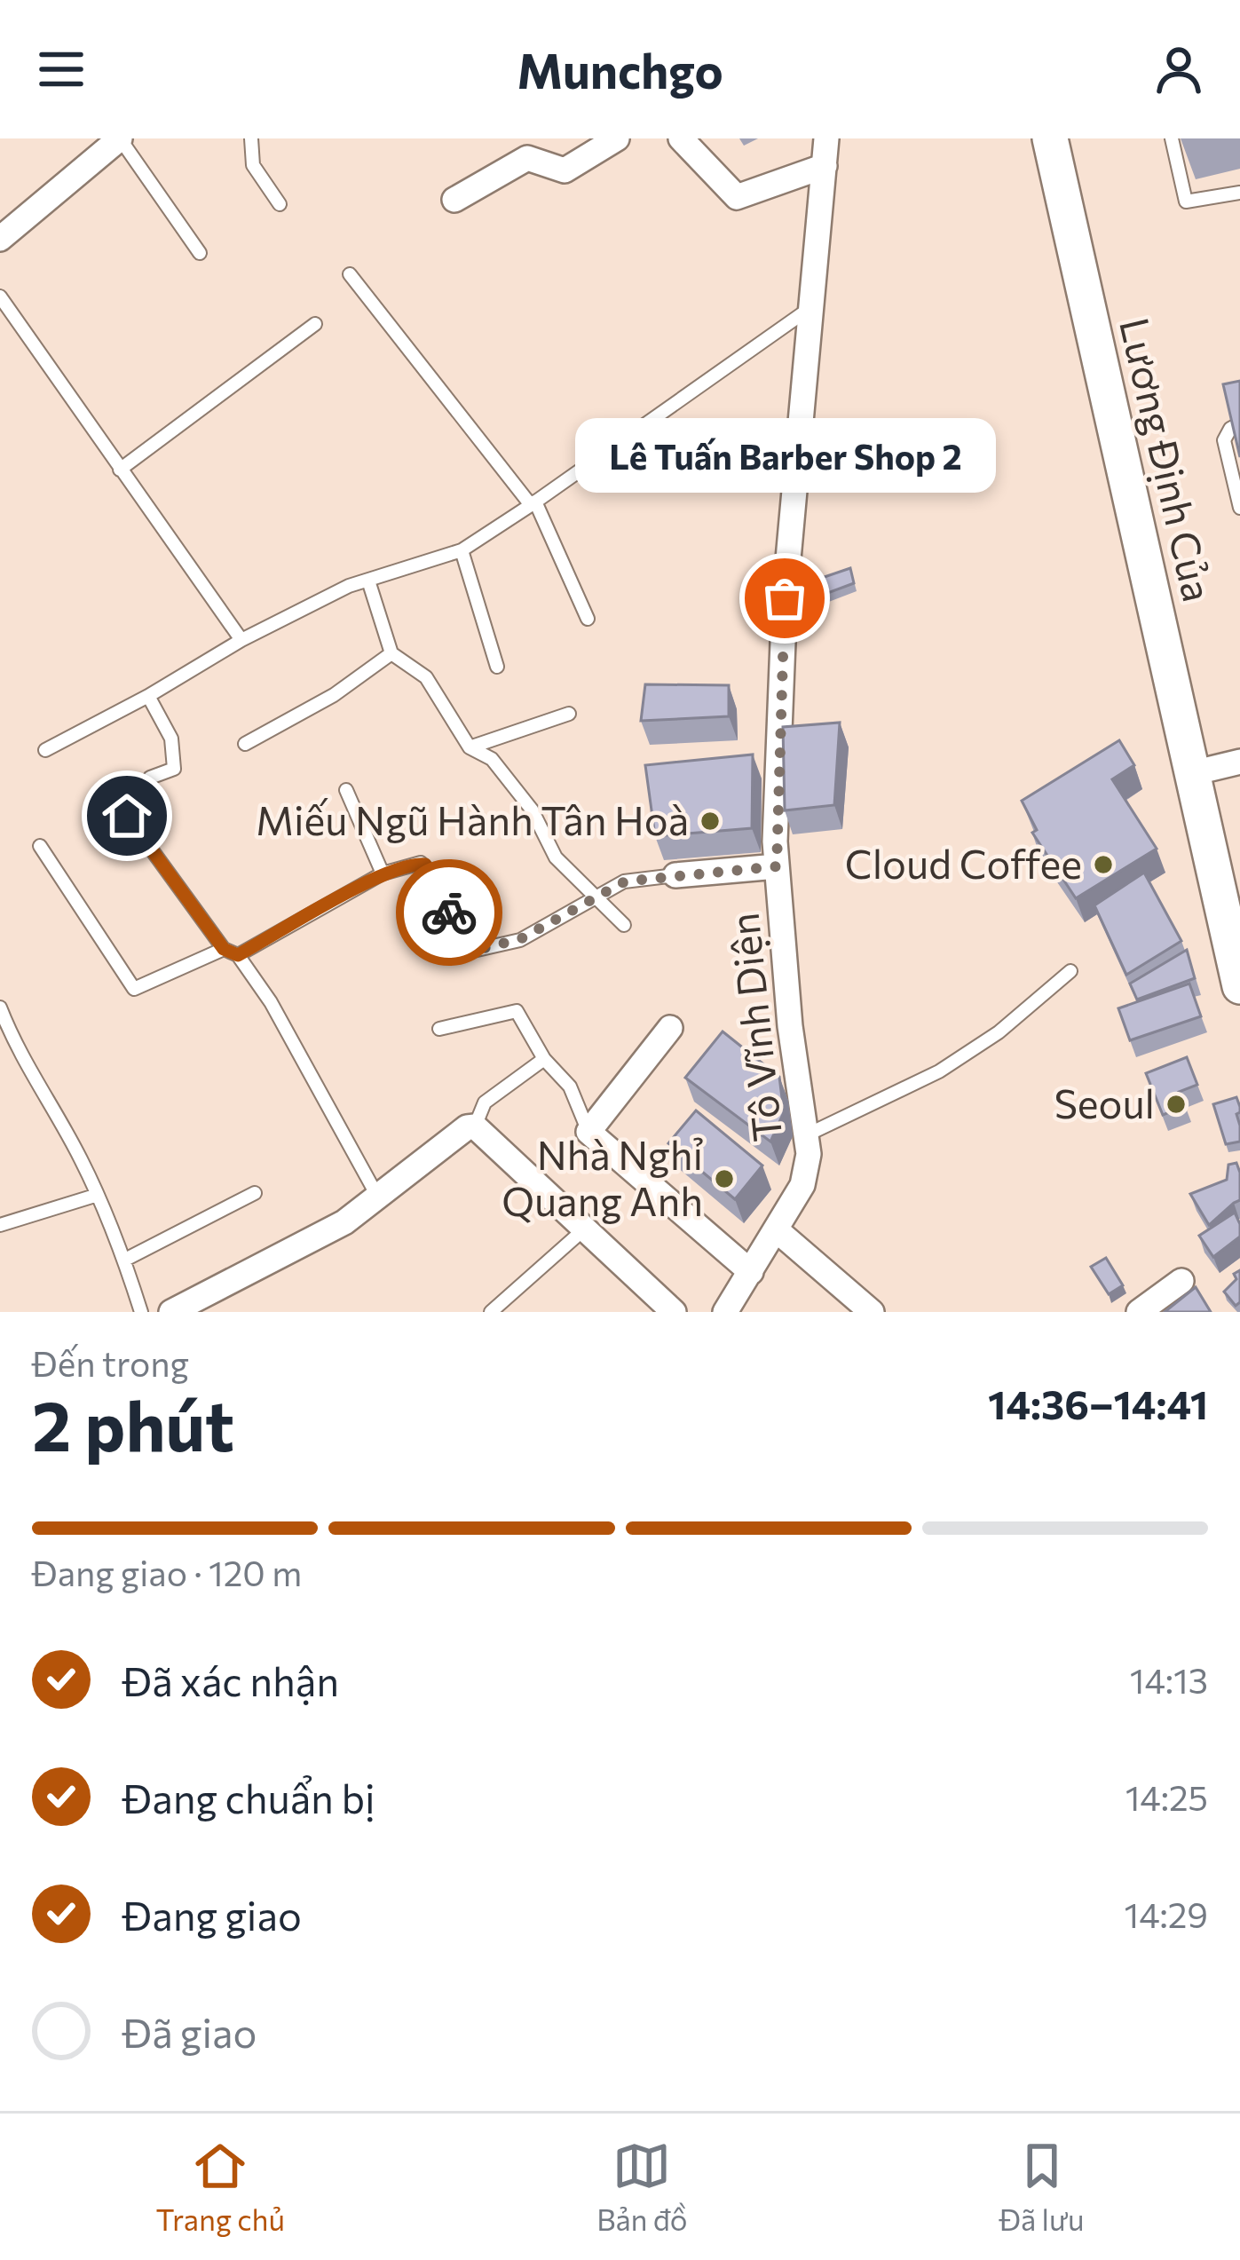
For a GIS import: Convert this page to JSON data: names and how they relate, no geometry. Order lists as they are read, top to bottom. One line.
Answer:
{"streets":{"street":["Lương Định Của","Tô Vĩnh Diện"]},"places":["Lê Tuấn Barber Shop 2","Miếu Ngũ Hành Tân Hoà","Cloud Coffee","Seoul","Nhà Nghỉ Quang Anh"],"page":{"header":"Munchgo","bubble":"Lê Tuấn Barber Shop 2","heading":["2 phút","Đến trong","14:36–14:41"],"bar":"Đang giao · 120 m","list":[["Đã xác nhận","14:13"],["Đang chuẩn bị","14:25"],["Đang giao","14:29"],"Đã giao"],"tabs":["Trang chủ","Bản đồ","Đã lưu"]}}
